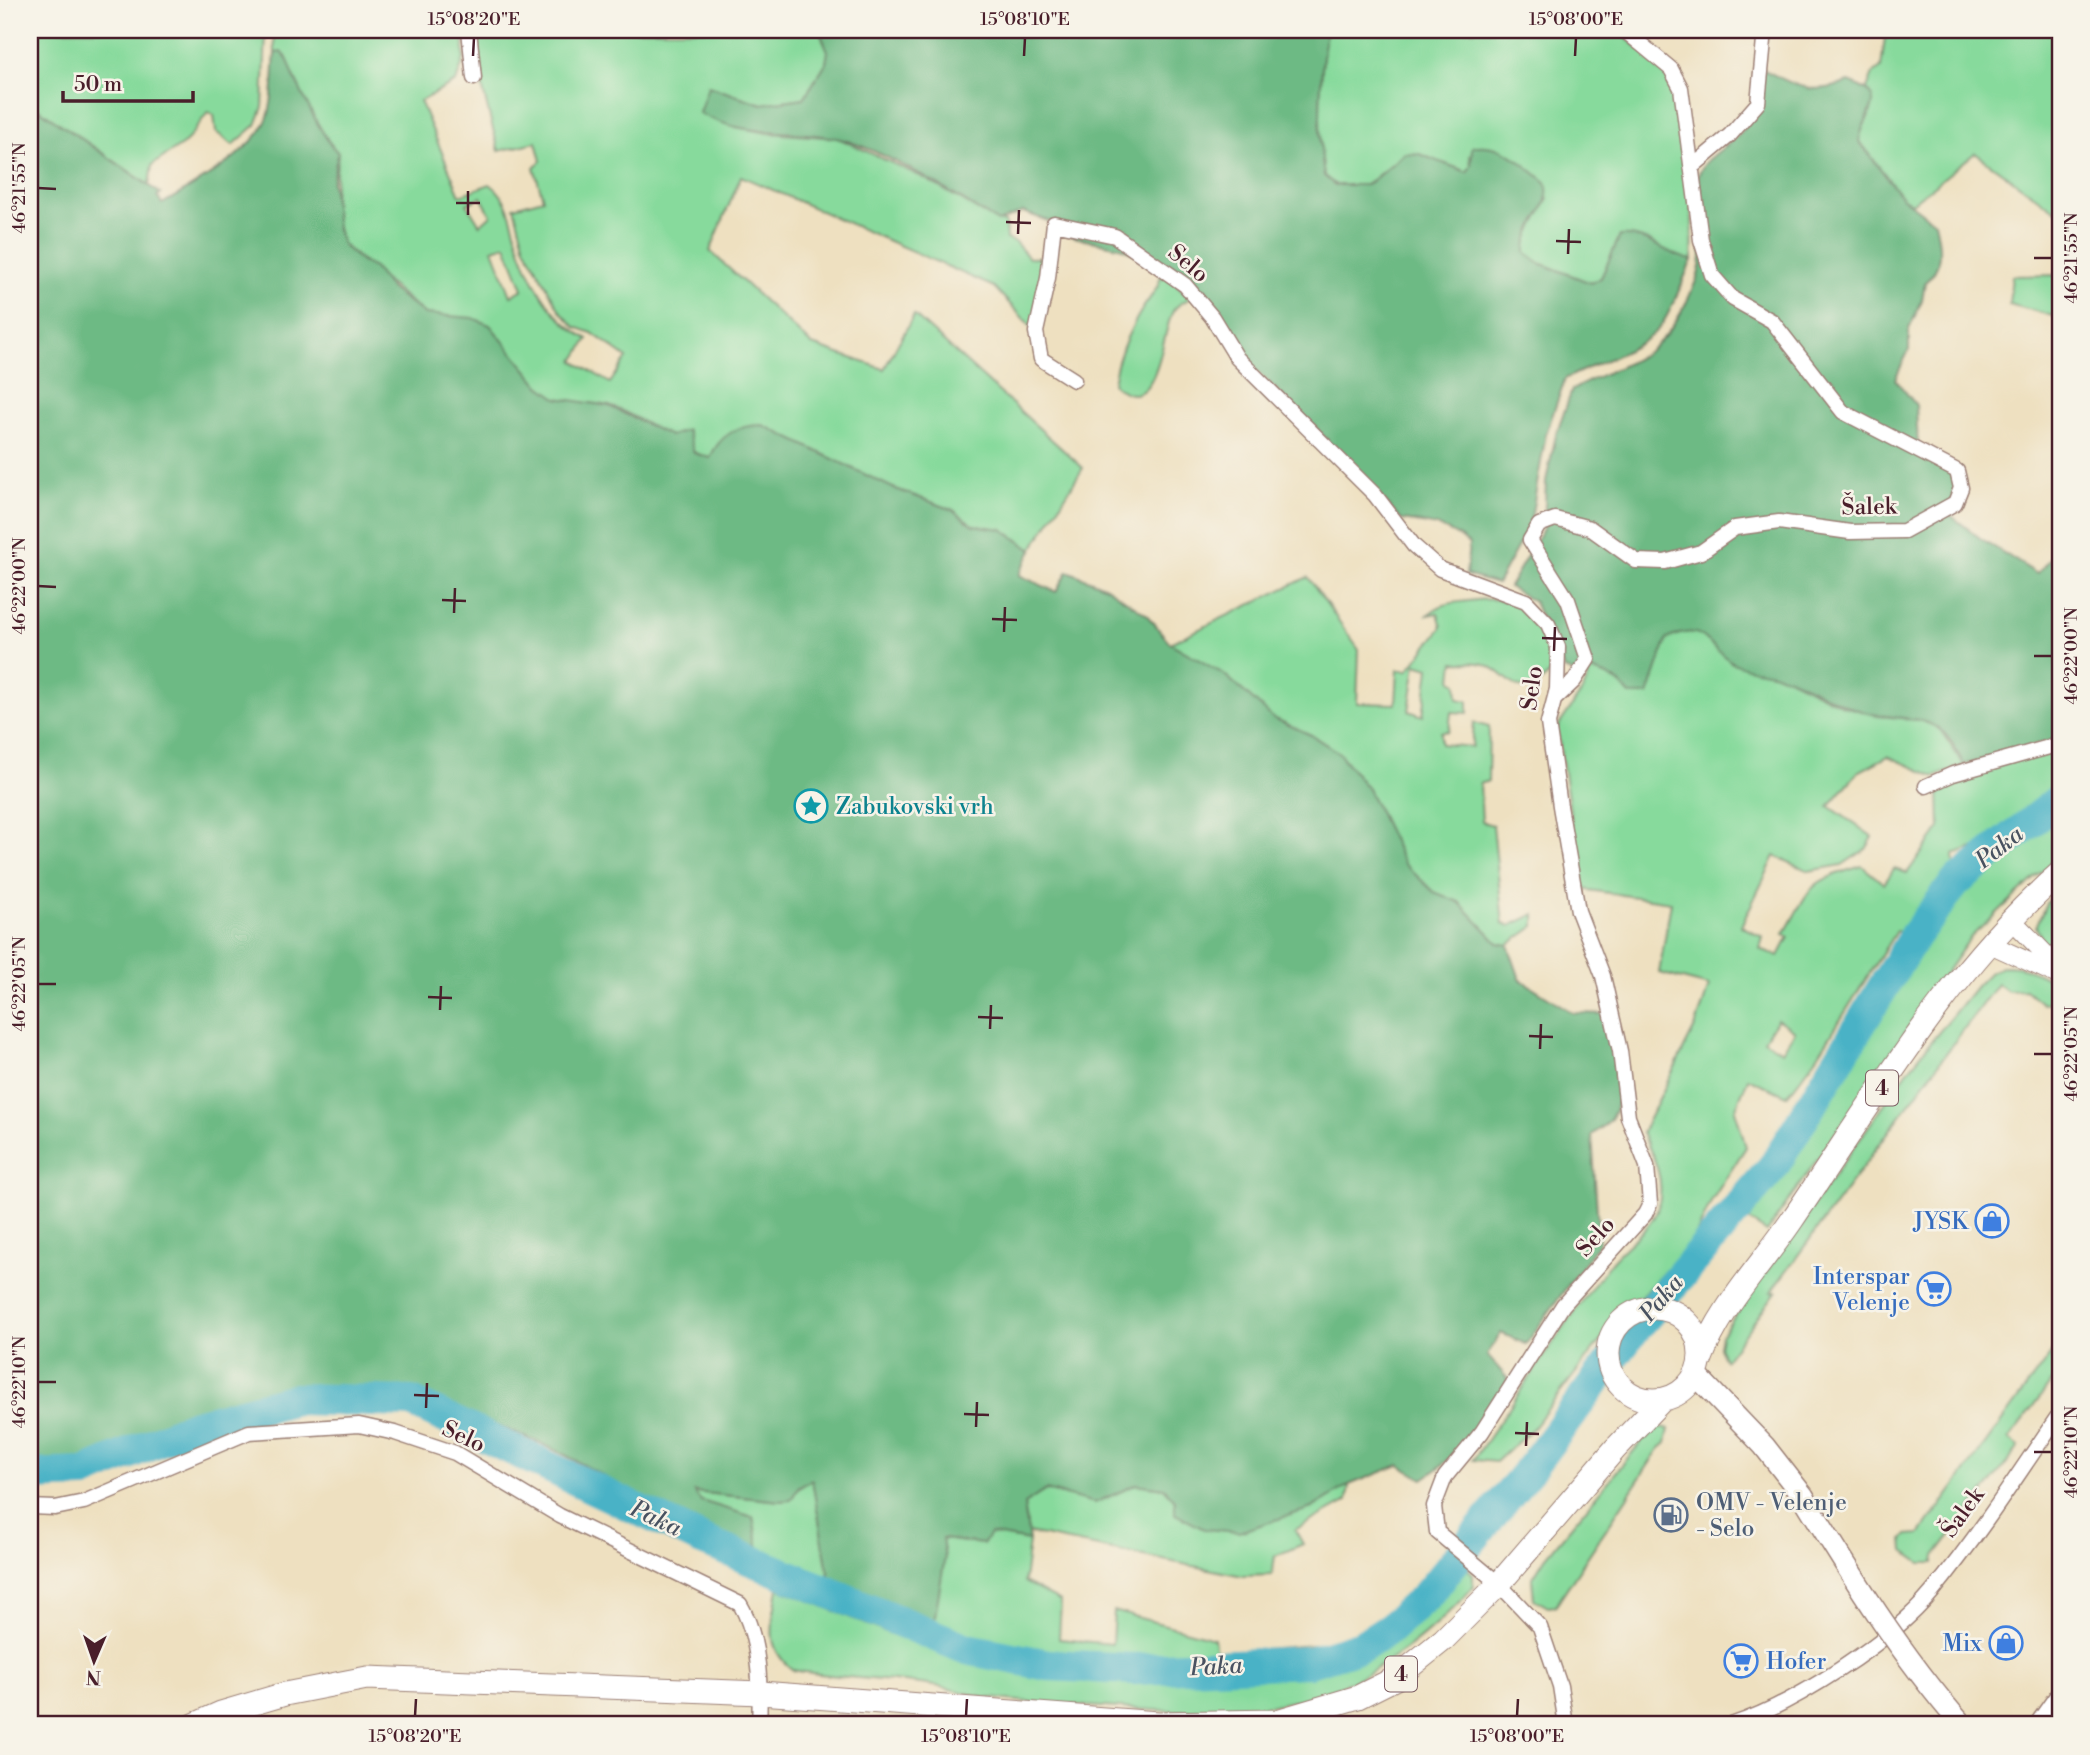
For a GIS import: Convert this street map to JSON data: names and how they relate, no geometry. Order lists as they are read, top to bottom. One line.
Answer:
{"streets":{"main road":["4"],"street":["Selo","Šalek"]},"crossings":[["Selo","Šalek"],["Selo","4"]],"water":["Paka"],"places":{"place":["Zabukovski vrh"],"shop":["JYSK","Mix"],"supermarket":["Interspar Velenje","Hofer"],"fuel station":["OMV - Velenje - Selo"]},"scale_bar":"50 m","north":"bottom","coordinates":["15°08'20\"E","15°08'10\"E","15°08'00\"E","46°21'55\"N","46°22'00\"N","46°22'05\"N","46°22'10\"N"]}
